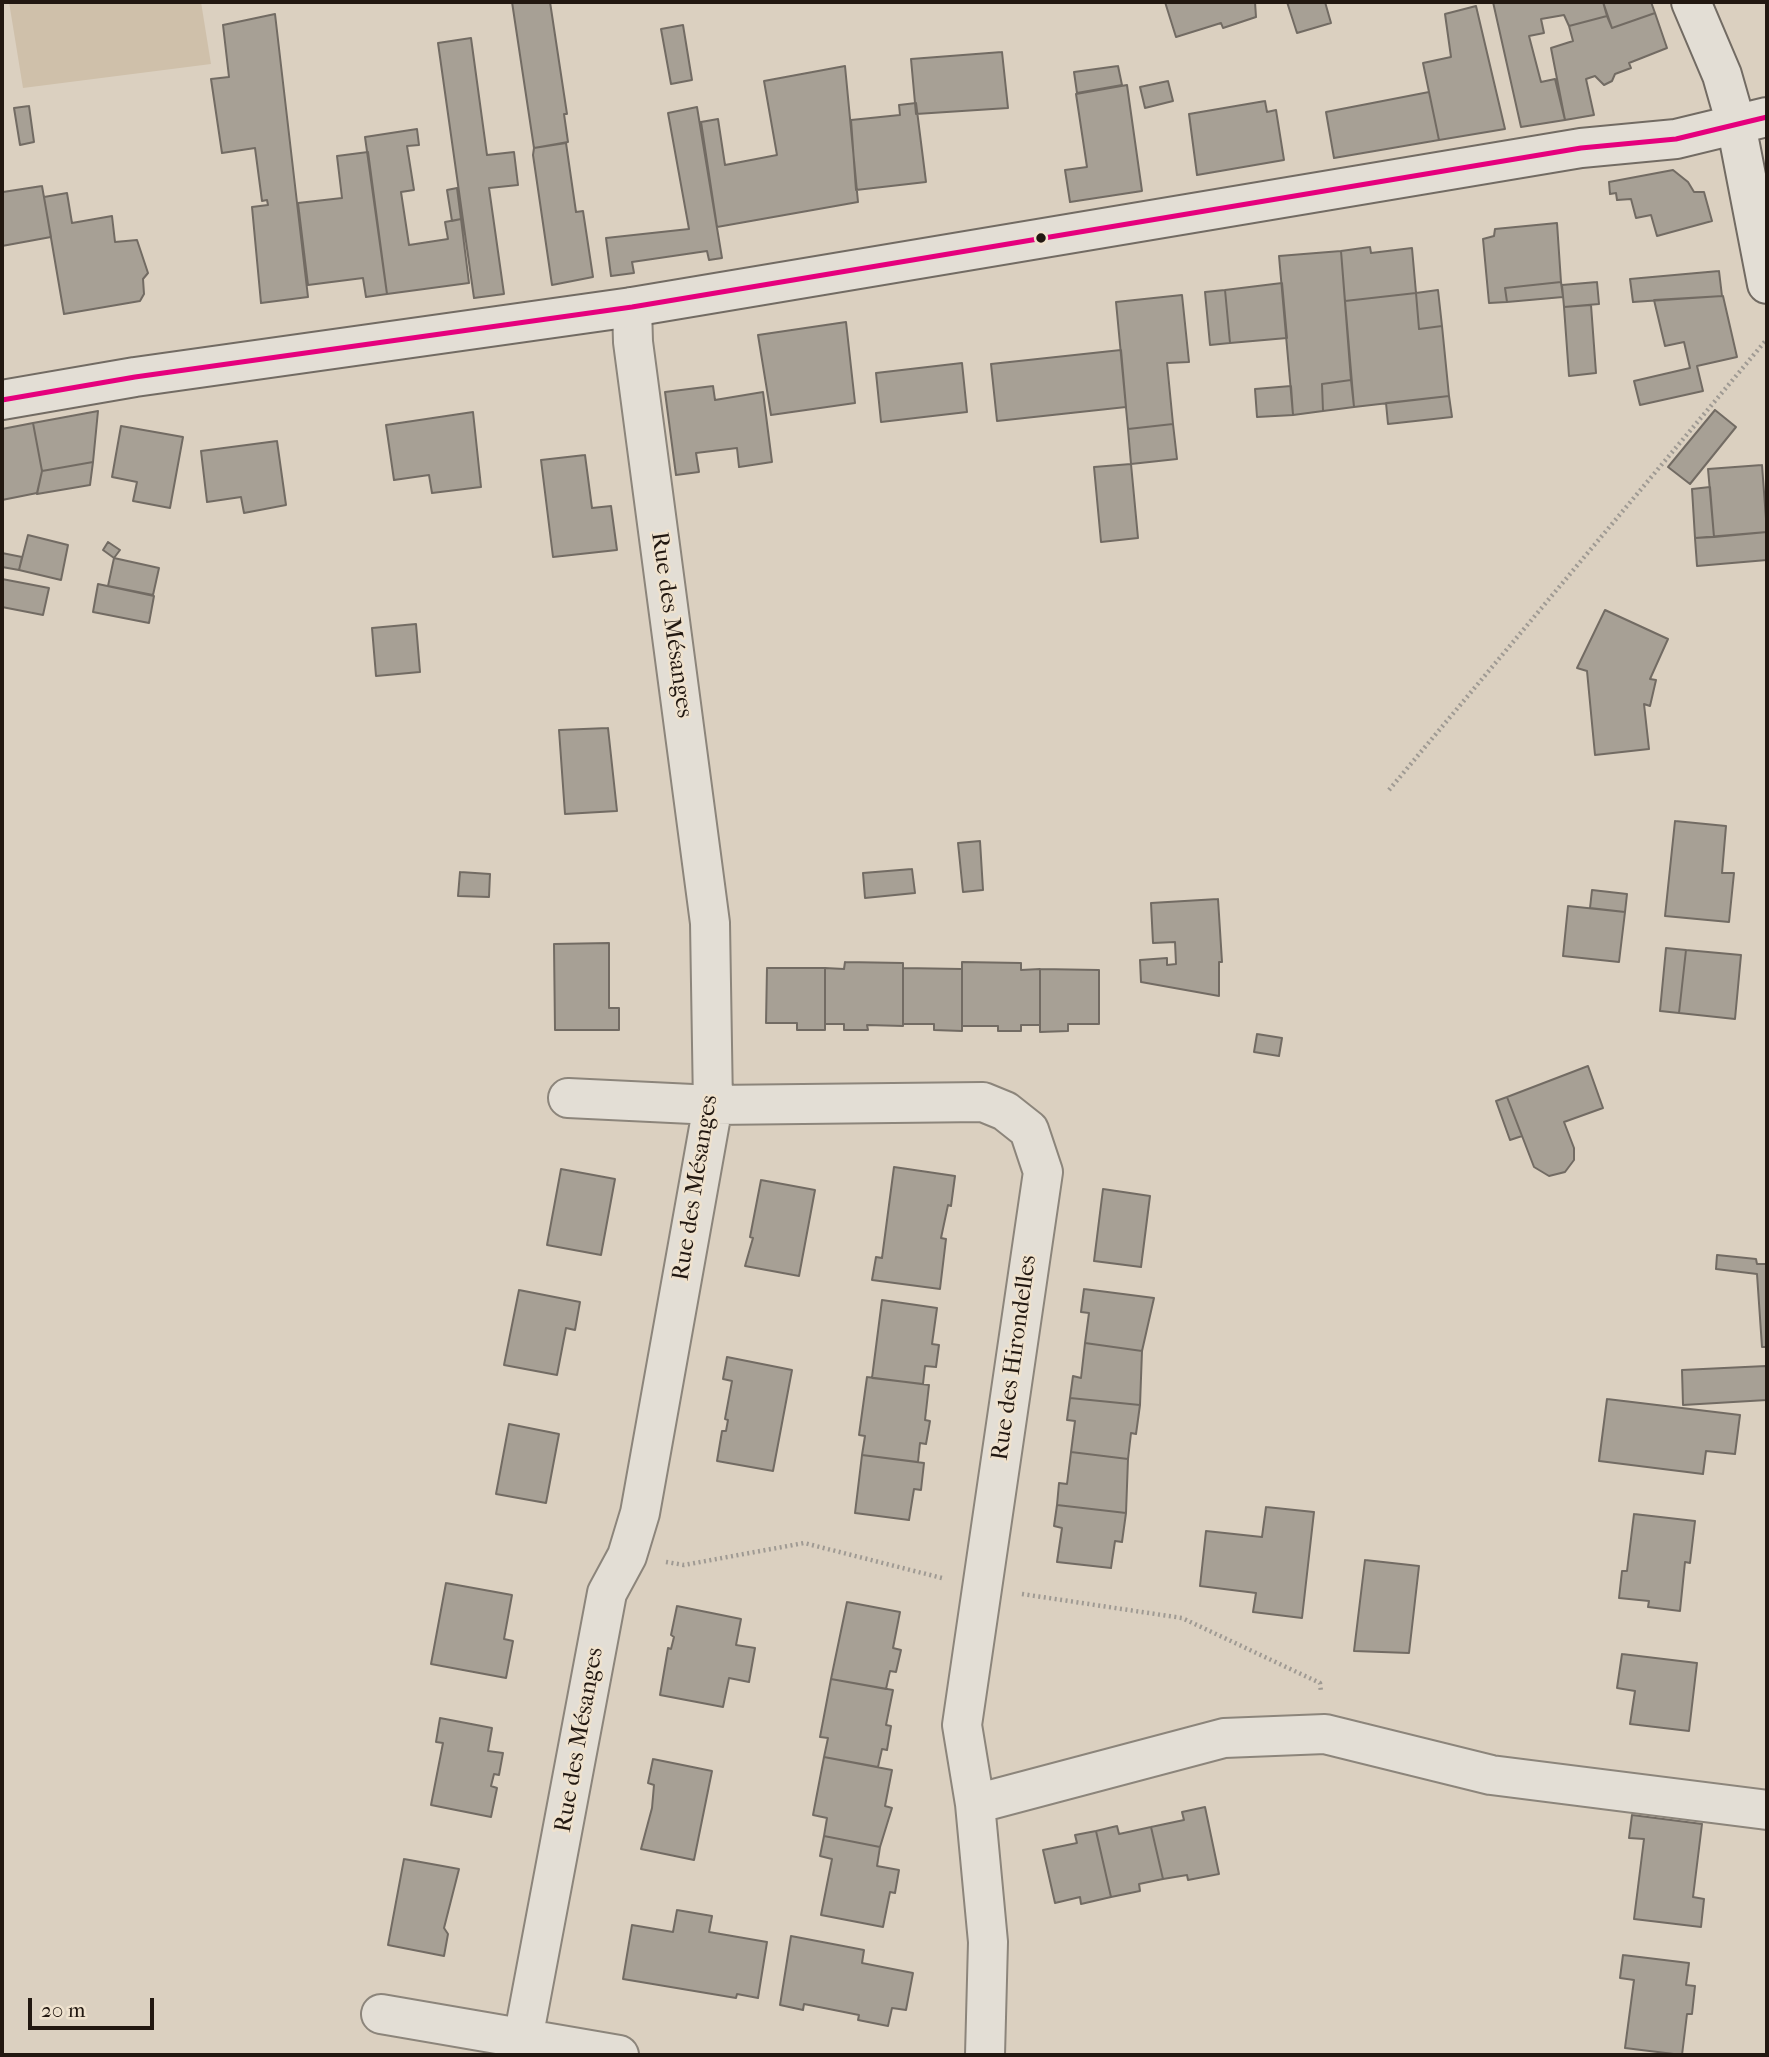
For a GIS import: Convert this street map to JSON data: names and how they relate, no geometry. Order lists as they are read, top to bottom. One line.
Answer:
{"streets":{"street":["Rue des Mésanges","Rue des Hirondelles"]},"crossings":[["Rue des Mésanges","Rue des Hirondelles"]],"scale_bar":"20 m"}
